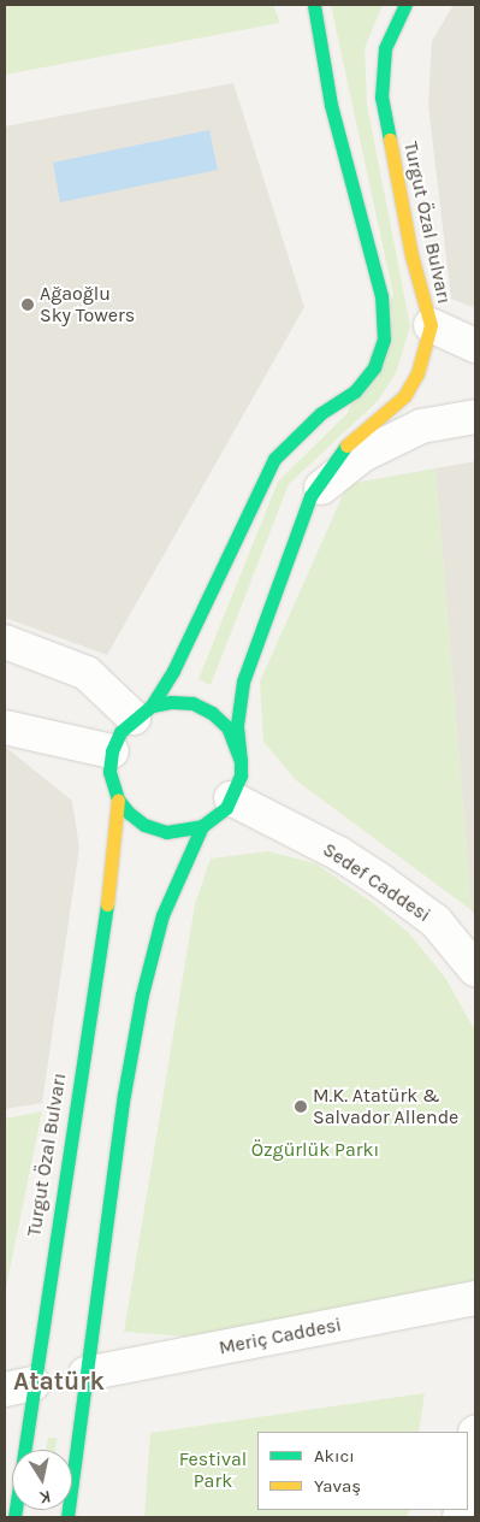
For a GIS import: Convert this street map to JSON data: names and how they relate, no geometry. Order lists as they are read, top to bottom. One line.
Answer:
{"streets":{"main road":["Turgut Özal Bulvarı"],"street":["Sedef Caddesi","Meriç Caddesi"]},"crossings":[["Turgut Özal Bulvarı","Sedef Caddesi"],["Turgut Özal Bulvarı","Meriç Caddesi"]],"districts":["Atatürk"],"parks":["Özgürlük Parkı","Festival Park"],"places":["Ağaoğlu Sky Towers","M.K. Atatürk & Salvador Allende"],"legend":["Akıcı","Yavaş"],"north":"bottom"}
